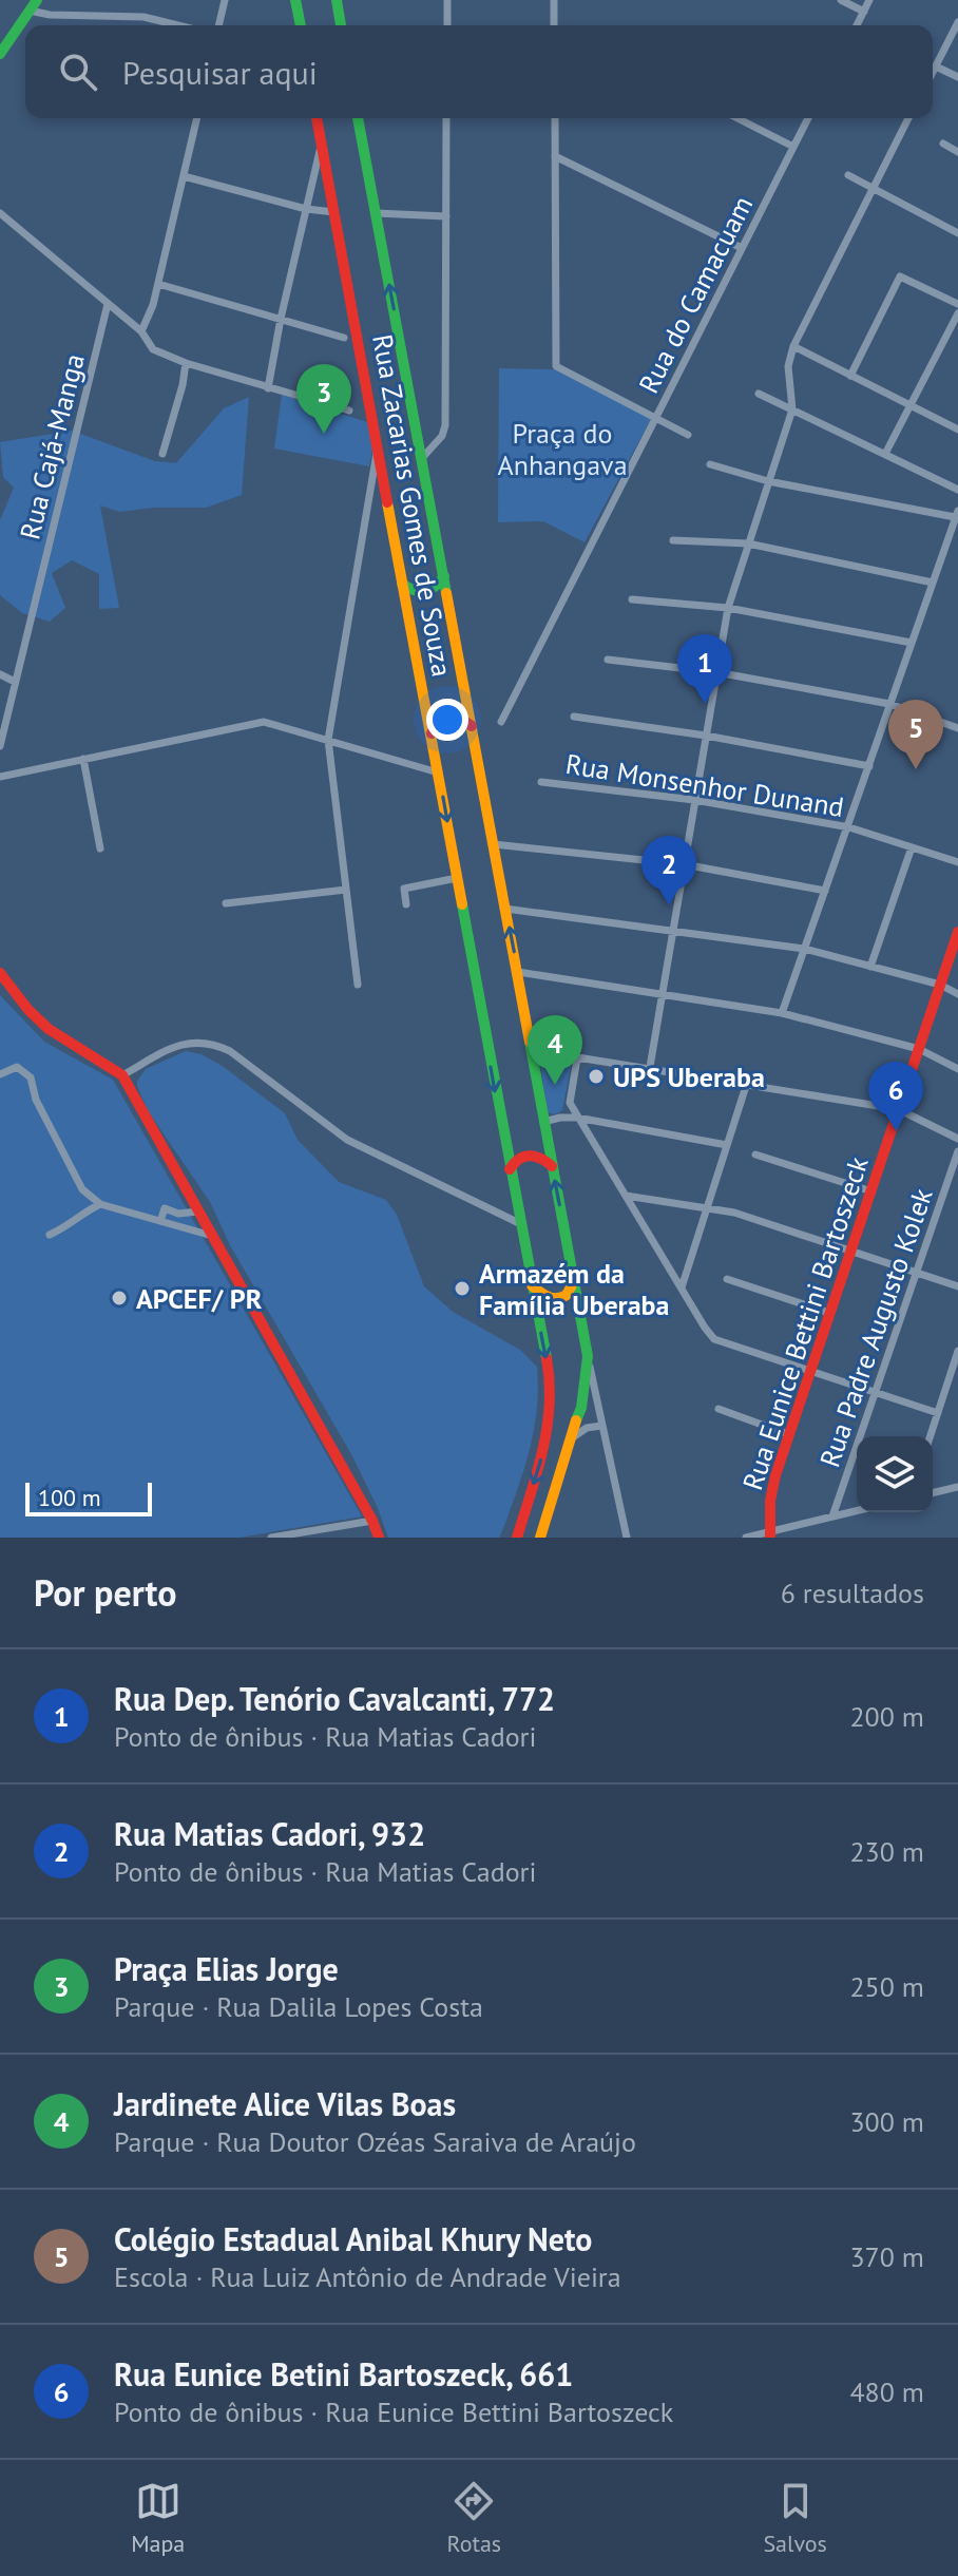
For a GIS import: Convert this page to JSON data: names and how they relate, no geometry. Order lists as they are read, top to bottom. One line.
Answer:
{"streets":{"main road":["Rua Zacarias Gomes de Souza","Rua Eunice Bettini Bartoszeck"],"street":["Rua do Camacuam","Rua Cajá-Manga","Rua Monsenhor Dunand","Rua Padre Augusto Kolek"]},"parks":["Praça do Anhangava"],"places":["UPS Uberaba","Armazém da Família Uberaba","APCEF/ PR"],"scale_bar":"100 m","page":{"search":"Pesquisar aqui","pins":["3","1","5","2","4","6"],"scale":"100 m","heading":["Por perto","6 resultados"],"list":[{"mark":"1","name":"Rua Dep. Tenório Cavalcanti, 772","note":"Ponto de ônibus · Rua Matias Cadori","value":"200 m"},{"mark":"2","name":"Rua Matias Cadori, 932","note":"Ponto de ônibus · Rua Matias Cadori","value":"230 m"},{"mark":"3","name":"Praça Elias Jorge","note":"Parque · Rua Dalila Lopes Costa","value":"250 m"},{"mark":"4","name":"Jardinete Alice Vilas Boas","note":"Parque · Rua Doutor Ozéas Saraiva de Araújo","value":"300 m"},{"mark":"5","name":"Colégio Estadual Anibal Khury Neto","note":"Escola · Rua Luiz Antônio de Andrade Vieira","value":"370 m"},{"mark":"6","name":"Rua Eunice Betini Bartoszeck, 661","note":"Ponto de ônibus · Rua Eunice Bettini Bartoszeck","value":"480 m"}],"nav":["Mapa","Rotas","Salvos"]}}
